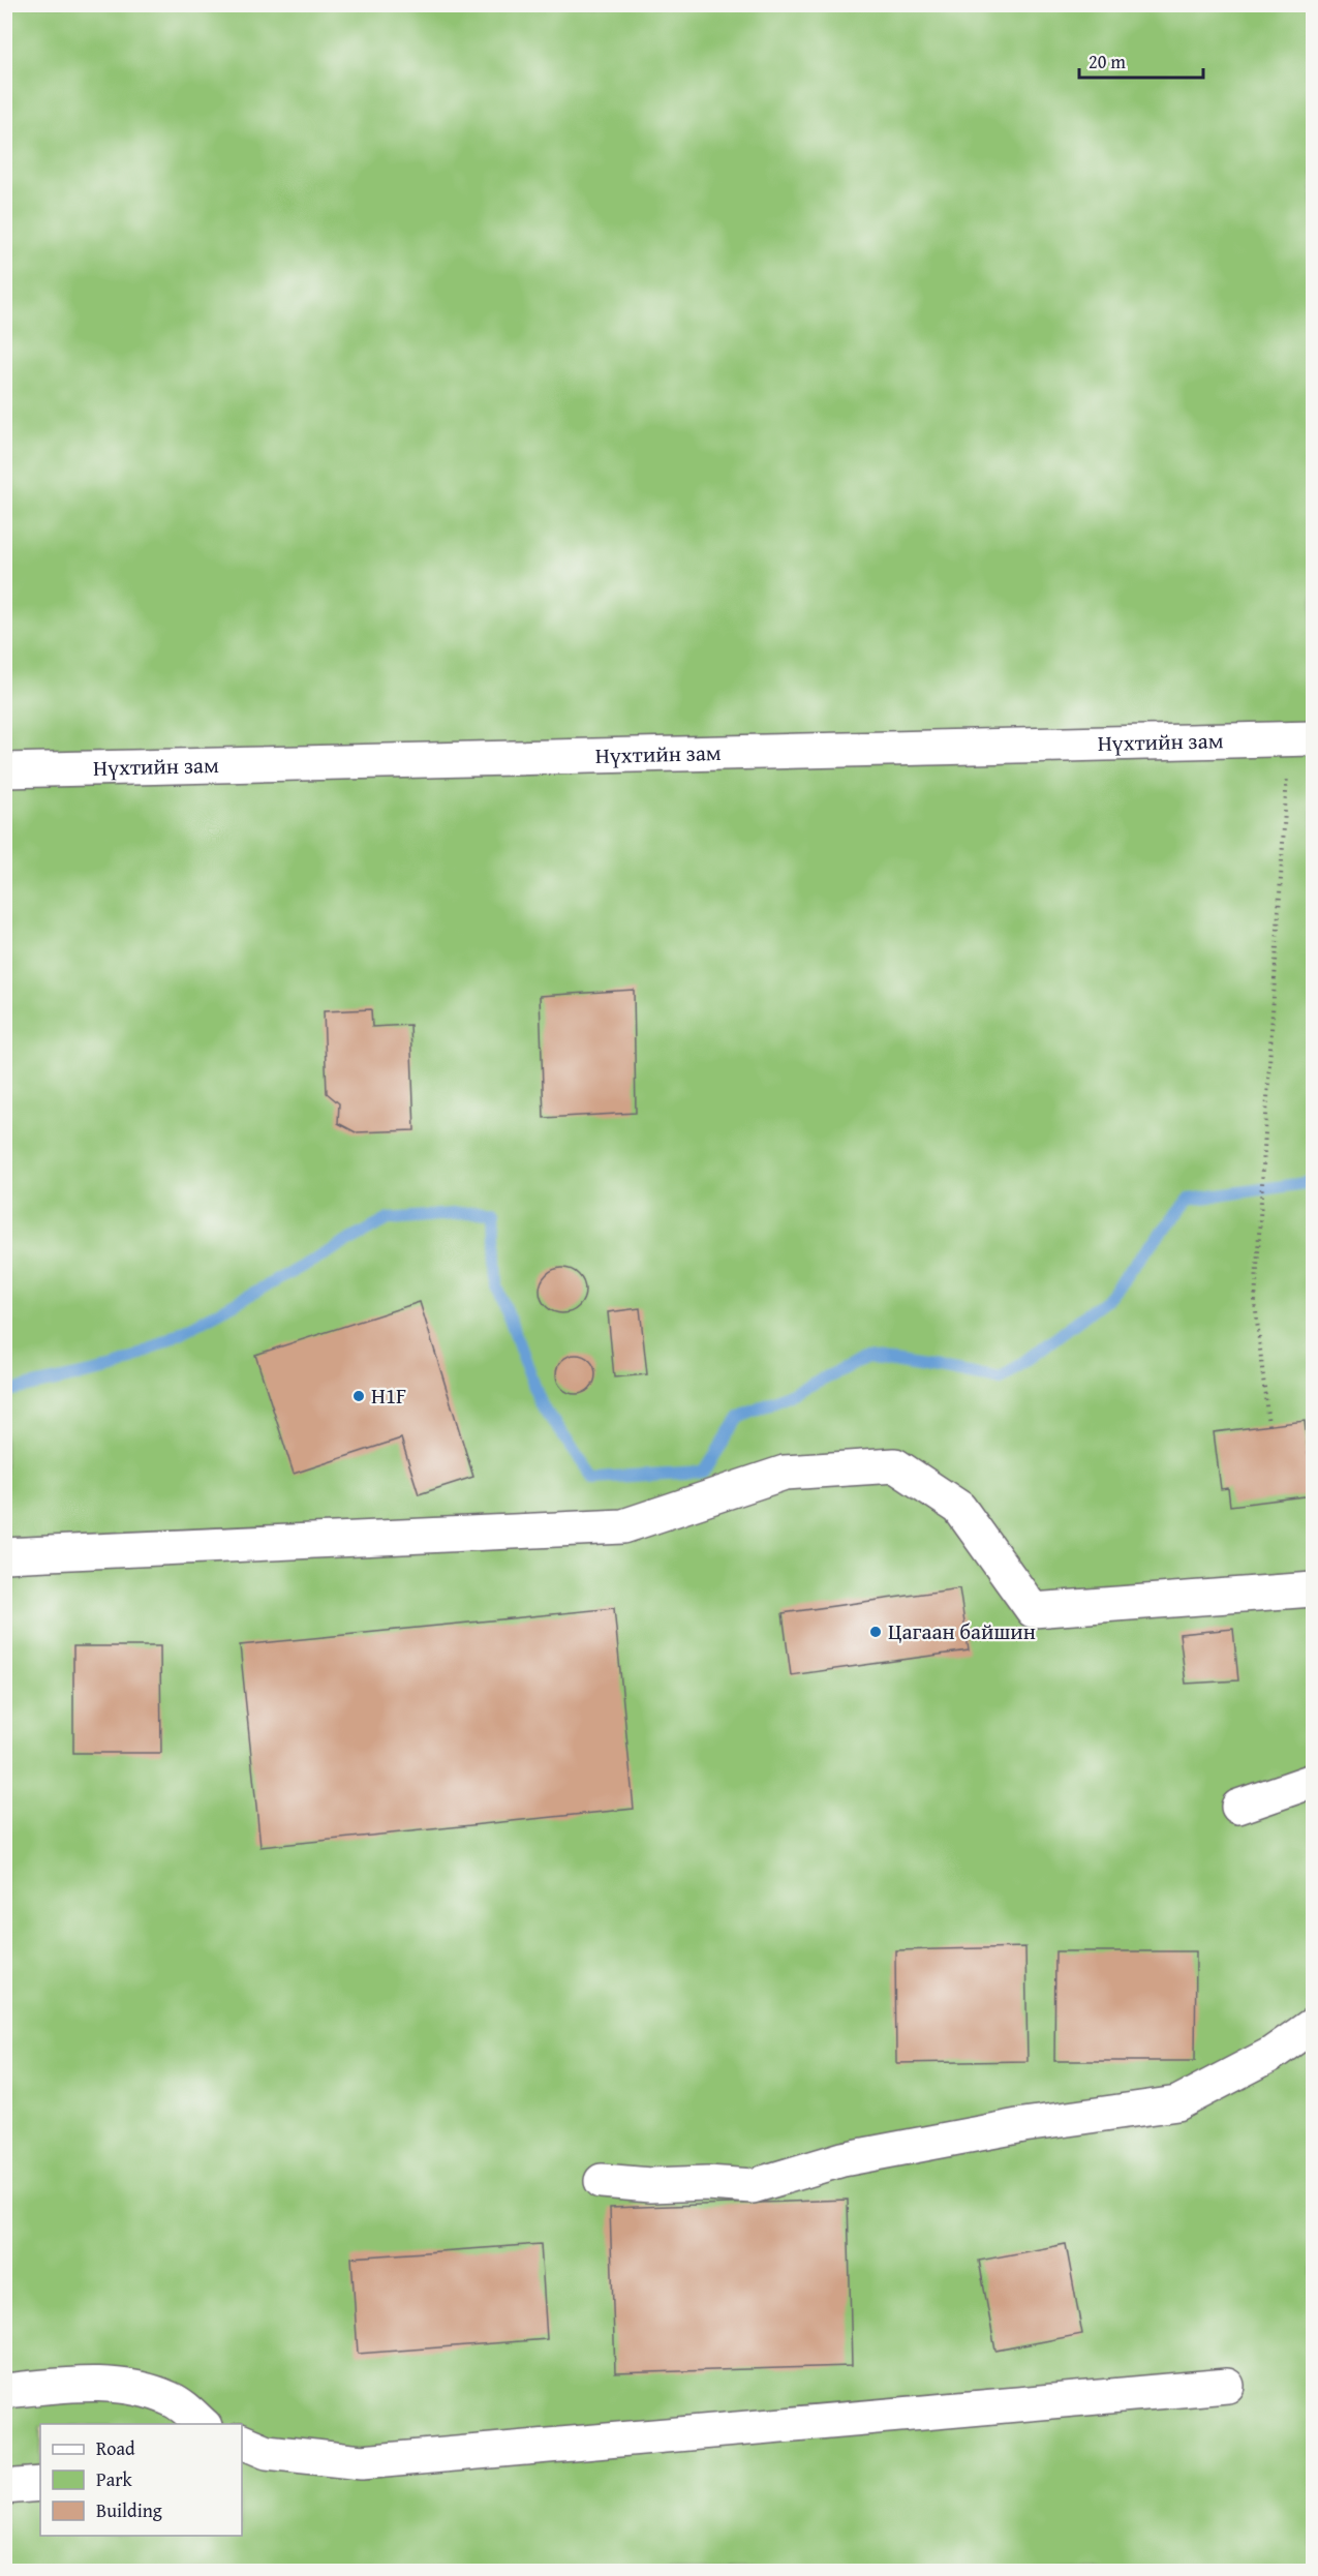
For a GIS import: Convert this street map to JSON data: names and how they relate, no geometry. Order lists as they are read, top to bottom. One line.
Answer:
{"streets":{"street":["Нүхтийн зам"]},"places":["H1F","Цагаан байшин"],"legend":["Road","Park","Building"],"scale_bar":"20 m"}
